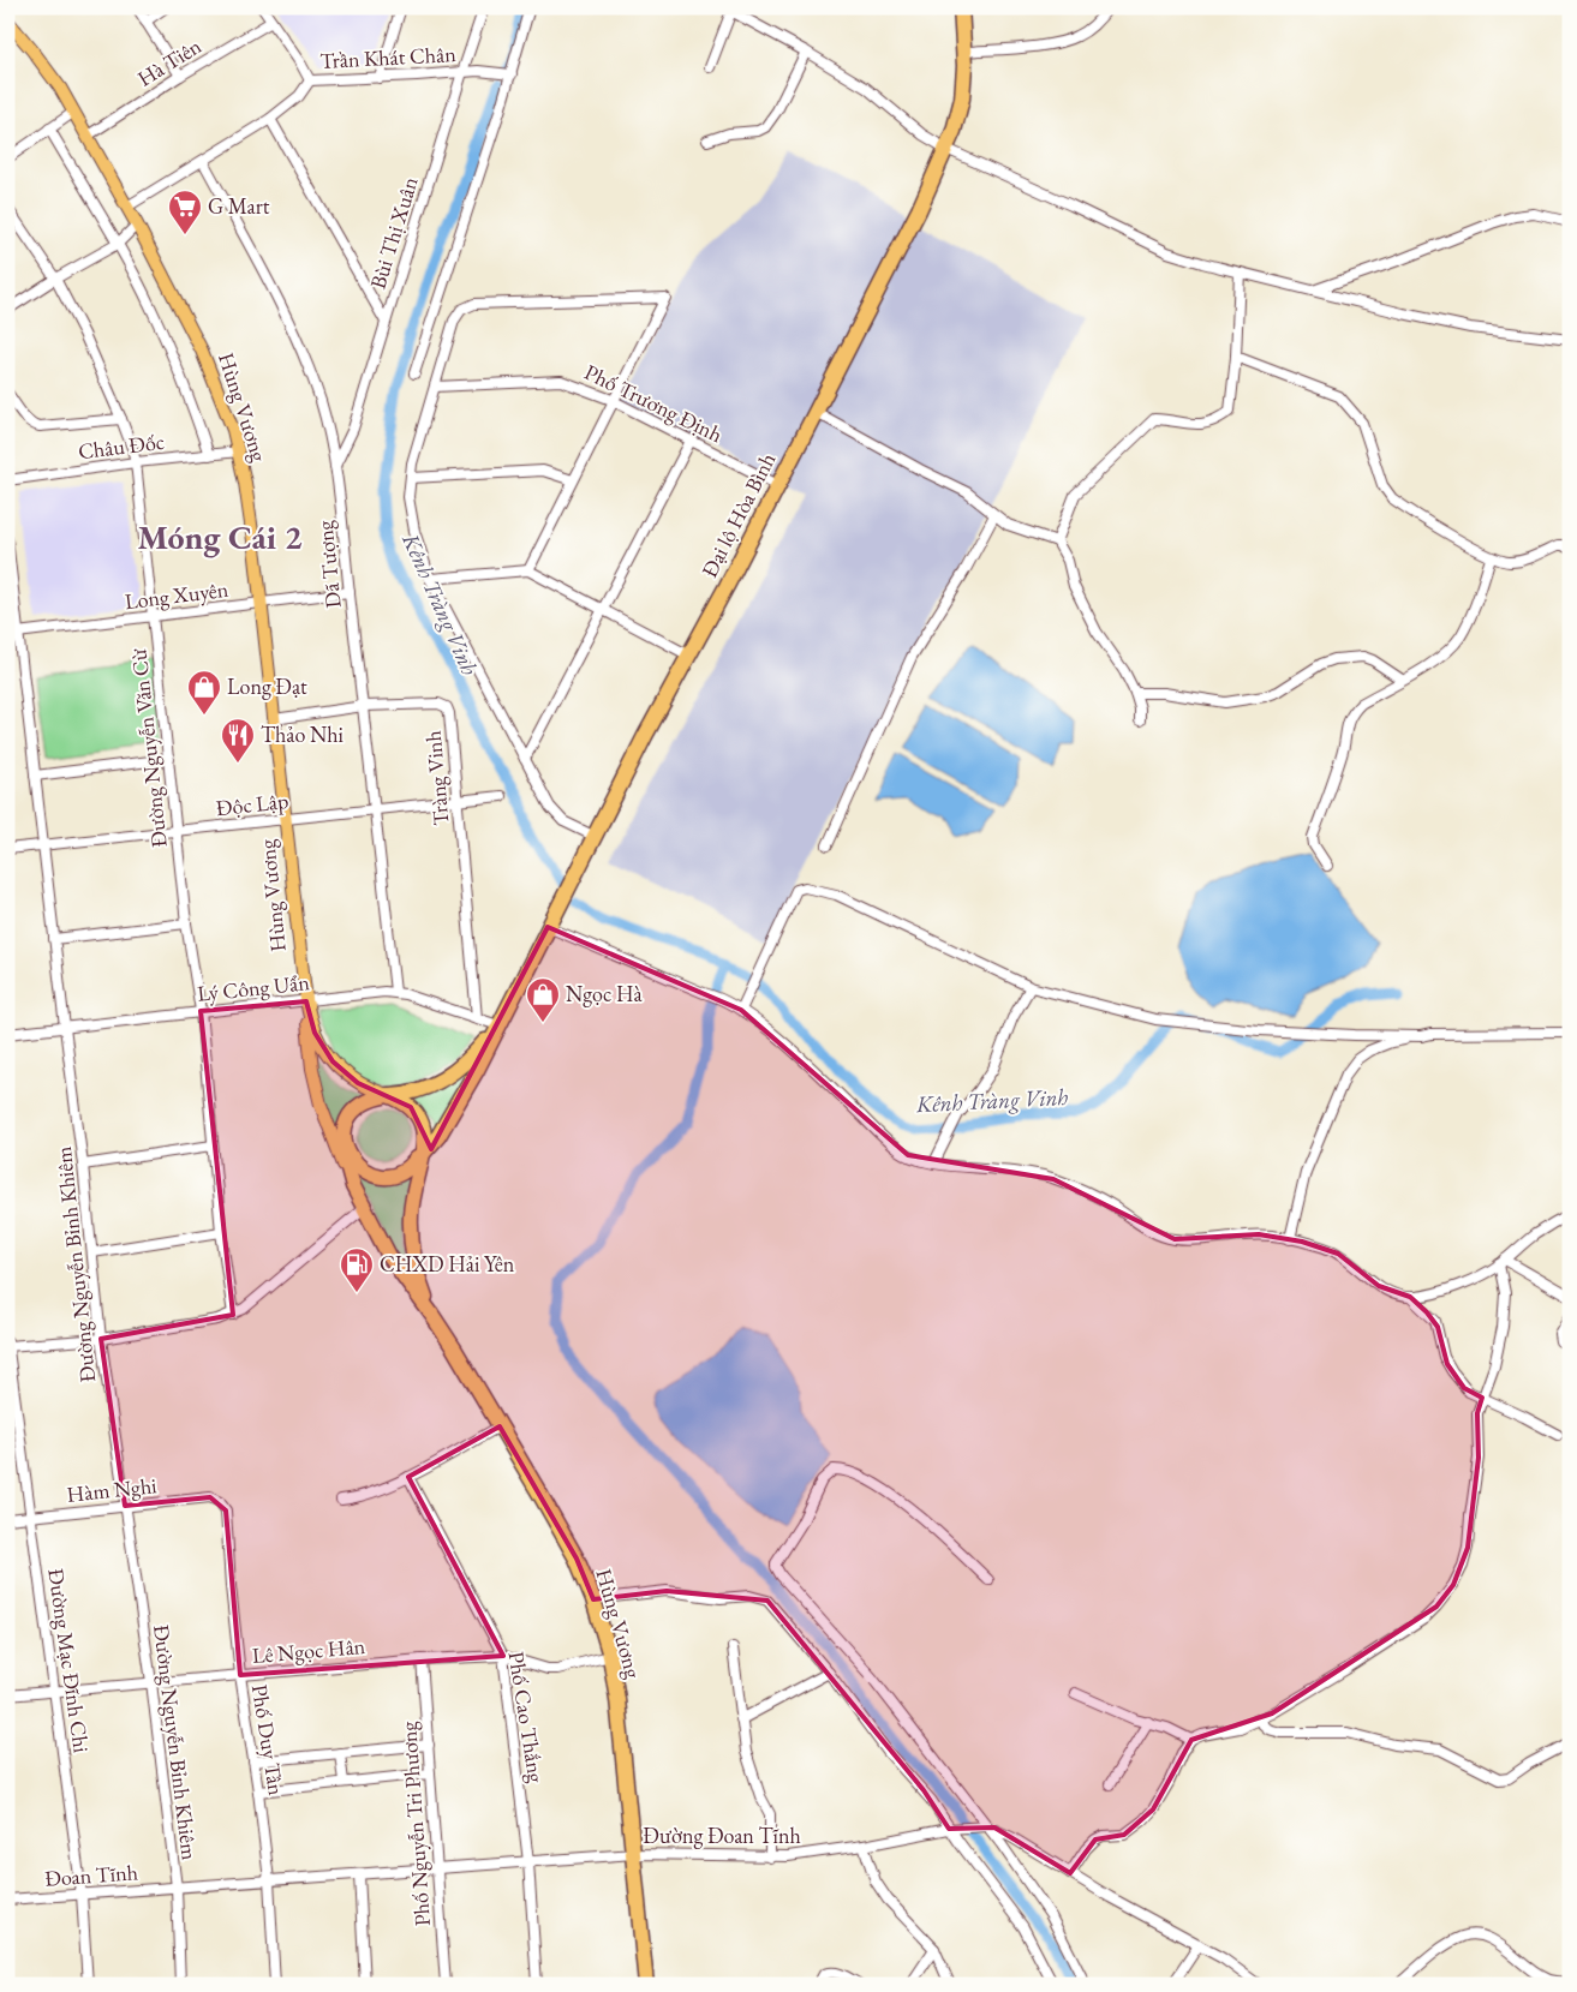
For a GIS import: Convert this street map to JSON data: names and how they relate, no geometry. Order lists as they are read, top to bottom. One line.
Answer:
{"streets":{"highway":["Hùng Vương","Đại lộ Hòa Bình"],"street":["Trần Khát Chân","Hà Tiên","Bùi Thị Xuân","Phố Trương Định","Châu Đốc","Dã Tượng","Long Xuyên","Đường Nguyễn Văn Cừ","Tràng Vinh","Độc Lập","Lý Công Uẩn","Đường Nguyễn Bỉnh Khiêm","Hàm Nghi","Lê Ngọc Hân","Đường Mạc Đĩnh Chi","Phố Cao Thắng","Phố Duy Tân","Phố Nguyễn Tri Phương","Đường Đoan Tĩnh","Đoan Tĩnh"]},"crossings":[["Trần Khát Chân","Bùi Thị Xuân"],["Trần Khát Chân","Hùng Vương"],["Trần Khát Chân","Dã Tượng"],["Hà Tiên","Hùng Vương"],["Bùi Thị Xuân","Dã Tượng"],["Phố Trương Định","Đại lộ Hòa Bình"],["Hùng Vương","Châu Đốc"],["Hùng Vương","Long Xuyên"],["Hùng Vương","Tràng Vinh"],["Hùng Vương","Độc Lập"],["Hùng Vương","Lý Công Uẩn"],["Hùng Vương","Lê Ngọc Hân"],["Hùng Vương","Đường Đoan Tĩnh"],["Châu Đốc","Đường Nguyễn Văn Cừ"],["Đại lộ Hòa Bình","Lý Công Uẩn"],["Dã Tượng","Long Xuyên"],["Dã Tượng","Tràng Vinh"],["Dã Tượng","Độc Lập"],["Dã Tượng","Lý Công Uẩn"],["Long Xuyên","Đường Nguyễn Văn Cừ"],["Long Xuyên","Đường Nguyễn Bỉnh Khiêm"],["Đường Nguyễn Văn Cừ","Độc Lập"],["Đường Nguyễn Văn Cừ","Lý Công Uẩn"],["Tràng Vinh","Độc Lập"],["Tràng Vinh","Lý Công Uẩn"],["Độc Lập","Đường Nguyễn Bỉnh Khiêm"],["Lý Công Uẩn","Đường Nguyễn Bỉnh Khiêm"],["Đường Nguyễn Bỉnh Khiêm","Hàm Nghi"],["Đường Nguyễn Bỉnh Khiêm","Lê Ngọc Hân"],["Đường Nguyễn Bỉnh Khiêm","Đường Đoan Tĩnh"],["Đường Nguyễn Bỉnh Khiêm","Đoan Tĩnh"],["Hàm Nghi","Đường Mạc Đĩnh Chi"],["Hàm Nghi","Phố Duy Tân"],["Lê Ngọc Hân","Đường Mạc Đĩnh Chi"],["Lê Ngọc Hân","Phố Cao Thắng"],["Lê Ngọc Hân","Phố Duy Tân"],["Lê Ngọc Hân","Phố Nguyễn Tri Phương"],["Đường Mạc Đĩnh Chi","Đoan Tĩnh"],["Phố Cao Thắng","Đường Đoan Tĩnh"],["Phố Duy Tân","Đường Đoan Tĩnh"],["Phố Nguyễn Tri Phương","Đường Đoan Tĩnh"],["Đường Đoan Tĩnh","Đoan Tĩnh"]],"districts":["Móng Cái 2"],"water":["Kênh Tràng Vinh"],"places":{"supermarket":["G Mart"],"shop":["Long Đạt","Ngọc Hà"],"restaurant":["Thảo Nhi"],"fuel station":["CHXD Hải Yên"]}}
